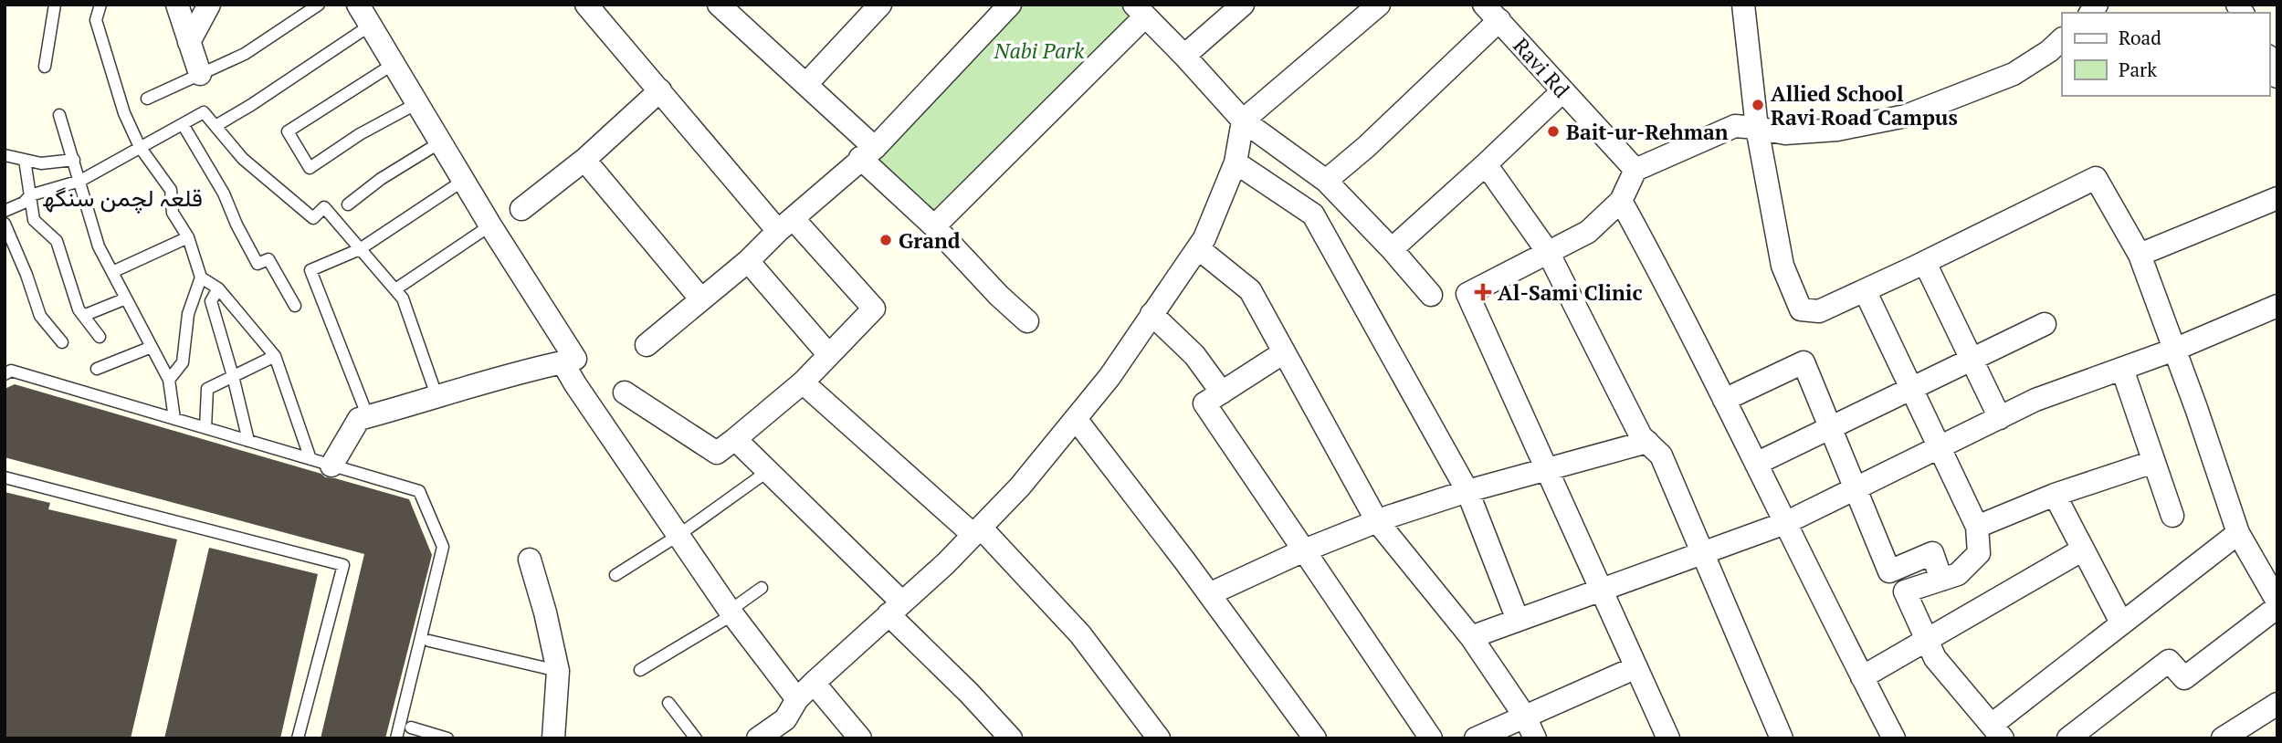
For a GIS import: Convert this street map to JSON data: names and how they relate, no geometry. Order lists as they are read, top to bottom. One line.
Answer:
{"streets":{"street":["Ravi Rd"]},"districts":["قلعہ لچمن سنگھ"],"parks":["Nabi Park"],"places":{"other":["Allied School Ravi Road Campus","Bait-ur-Rehman","Grand"],"health":["Al-Sami Clinic"]},"legend":["Road","Park"]}
